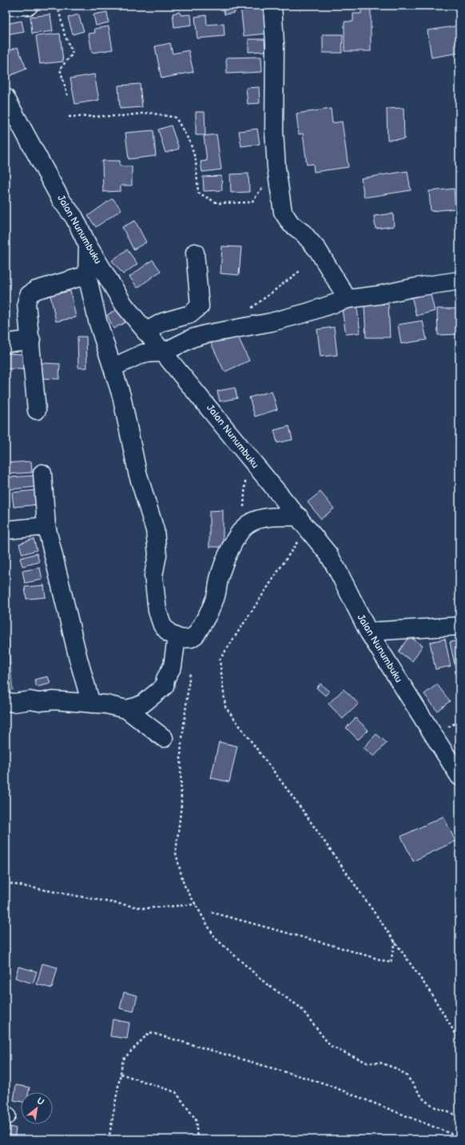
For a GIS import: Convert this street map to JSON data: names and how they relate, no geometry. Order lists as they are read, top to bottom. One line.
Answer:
{"streets":{"street":["Jalan Nunumbuku"]},"north":"top right"}
